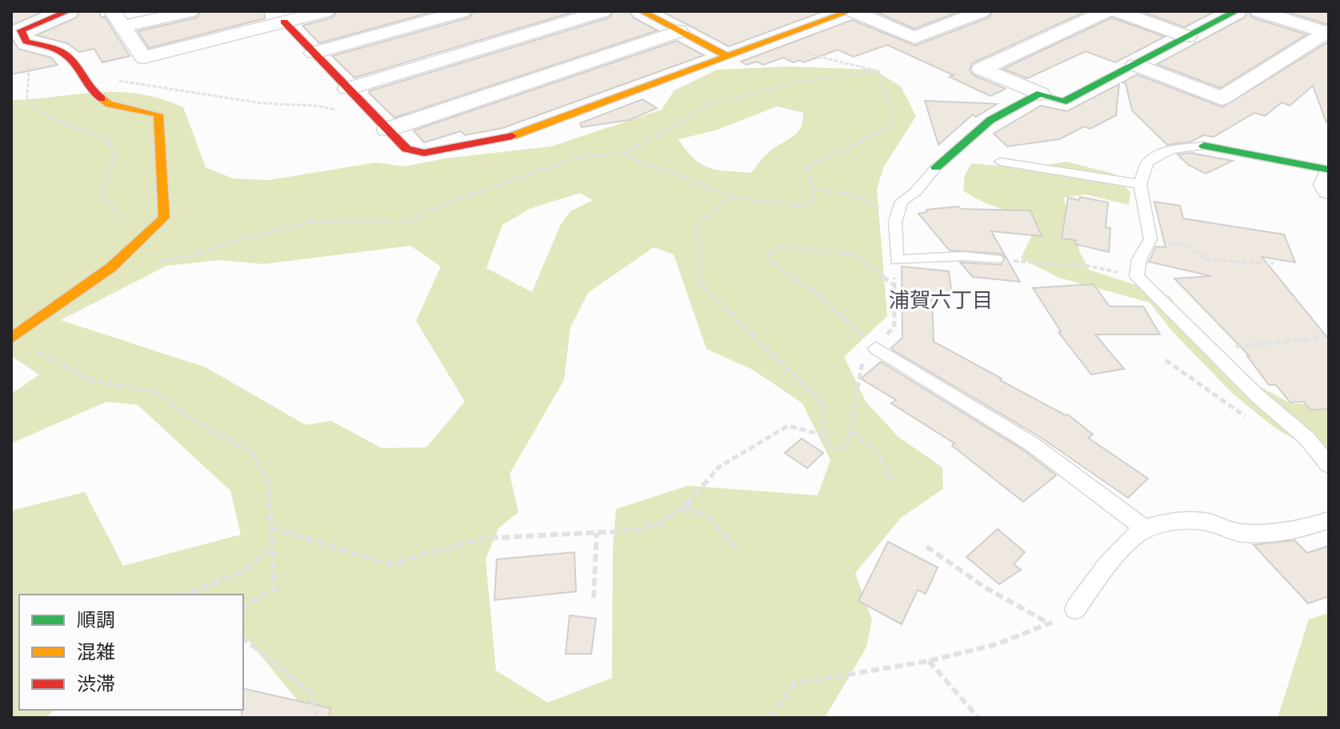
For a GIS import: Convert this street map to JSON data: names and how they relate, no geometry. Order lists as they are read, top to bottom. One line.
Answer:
{"districts":["浦賀六丁目"],"legend":["順調","混雑","渋滞"]}
